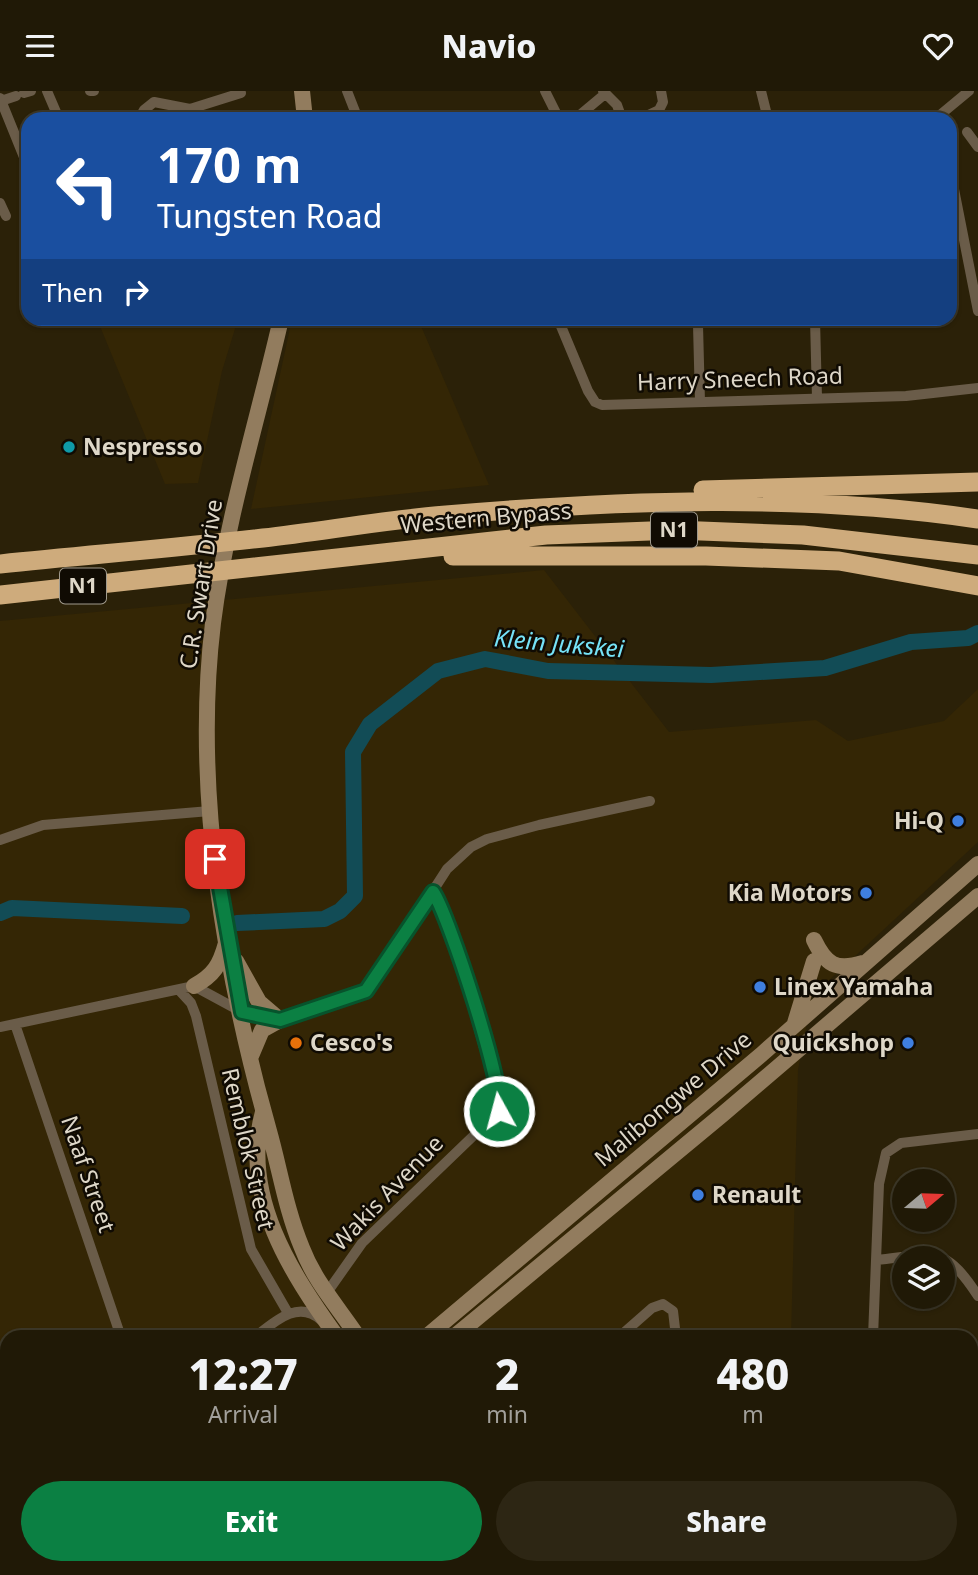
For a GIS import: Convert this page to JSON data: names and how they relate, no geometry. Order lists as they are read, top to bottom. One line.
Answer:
{"streets":{"highway":["Western Bypass","N1"],"main road":["C.R. Swart Drive","Malibongwe Drive"],"street":["Harry Sneech Road","Remblok Street","Naaf Street","Wakis Avenue"]},"crossings":[["C.R. Swart Drive","Wakis Avenue"]],"water":["Klein Jukskei"],"places":["Nespresso","Hi-Q","Kia Motors","Linex Yamaha","Cesco's","Quickshop","Renault"],"north":"right","page":{"header":"Navio","turn":["170 m","Tungsten Road"],"then":"Then","eta":["12:27","Arrival","2","min","480","m"],"buttons":["Exit","Share"]}}
